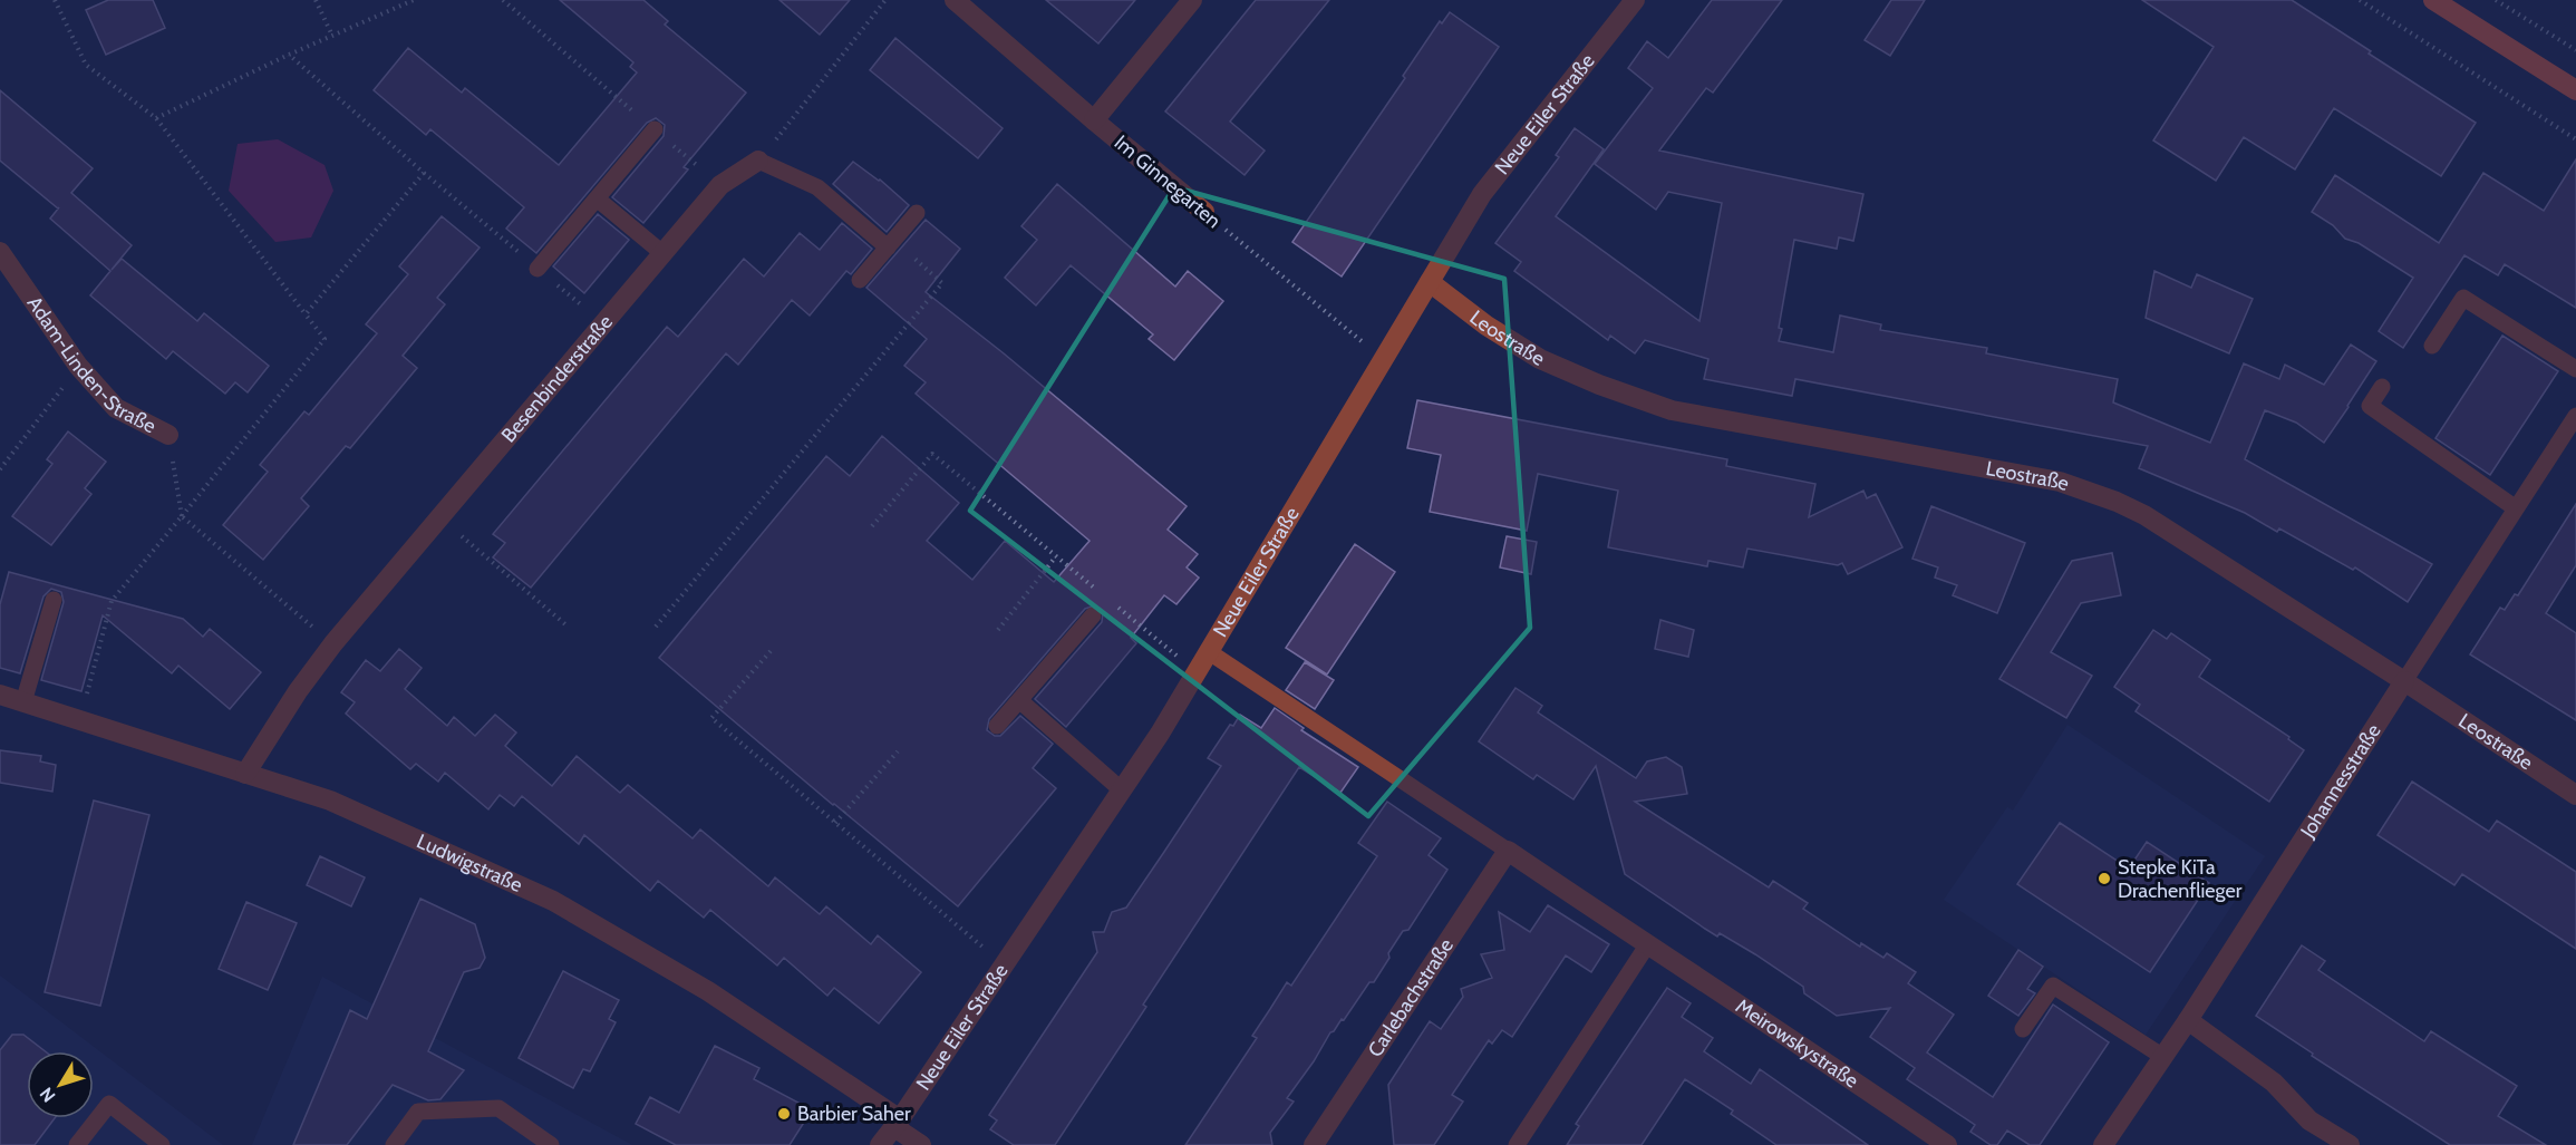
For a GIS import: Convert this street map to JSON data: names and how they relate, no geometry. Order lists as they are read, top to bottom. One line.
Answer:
{"streets":{"street":["Neue Eiler Straße","Im Ginnegarten","Leostraße","Adam-Linden-Straße","Besenbinderstraße","Johannesstraße","Ludwigstraße","Carlebachstraße","Meirowskystraße"]},"crossings":[["Neue Eiler Straße","Im Ginnegarten"],["Neue Eiler Straße","Leostraße"],["Neue Eiler Straße","Ludwigstraße"],["Leostraße","Johannesstraße"],["Besenbinderstraße","Ludwigstraße"],["Carlebachstraße","Meirowskystraße"]],"places":["Stepke KiTa Drachenflieger","Barbier Saher"],"north":"bottom left"}
